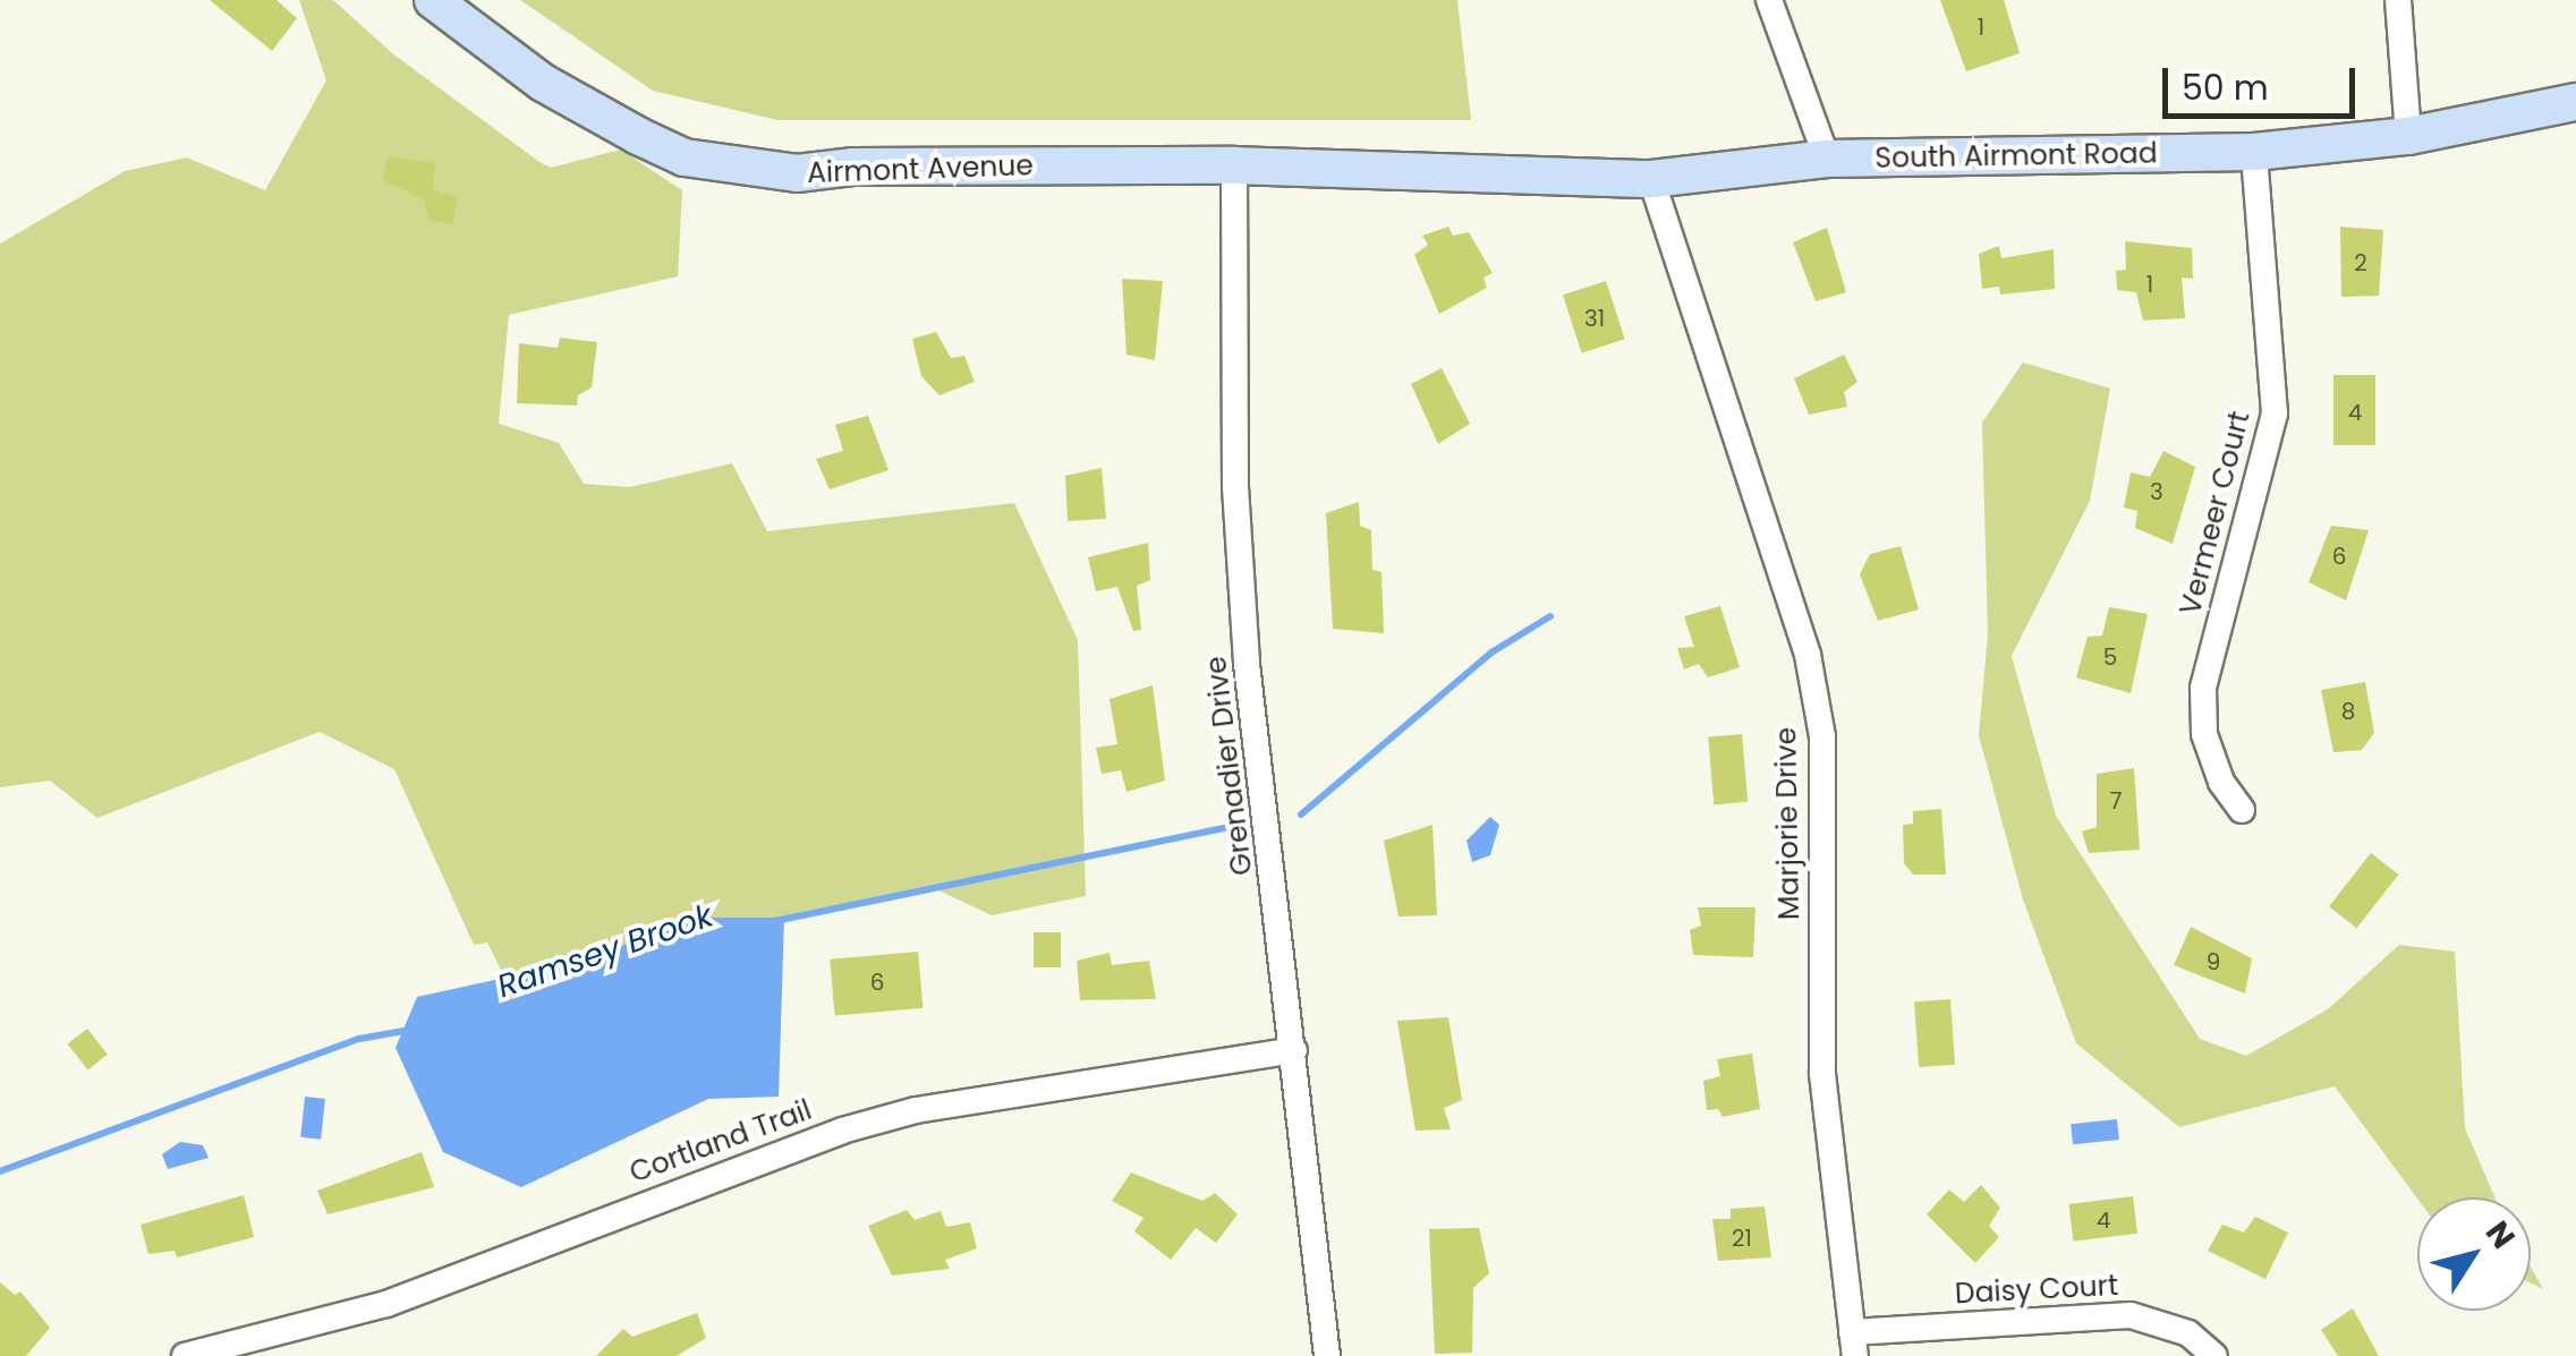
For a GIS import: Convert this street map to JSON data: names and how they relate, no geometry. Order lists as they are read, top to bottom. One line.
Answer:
{"streets":{"street":["South Airmont Road","Airmont Avenue","Vermeer Court","Grenadier Drive","Marjorie Drive","Cortland Trail","Daisy Court"]},"crossings":[["South Airmont Road","Airmont Avenue"],["South Airmont Road","Vermeer Court"],["South Airmont Road","Marjorie Drive"],["Airmont Avenue","Grenadier Drive"],["Grenadier Drive","Cortland Trail"],["Marjorie Drive","Daisy Court"]],"water":["Ramsey Brook"],"house_numbers":["1","2","1","31","4","3","6","5","8","7","9","6","4","21"],"scale_bar":"50 m","north":"top right"}
